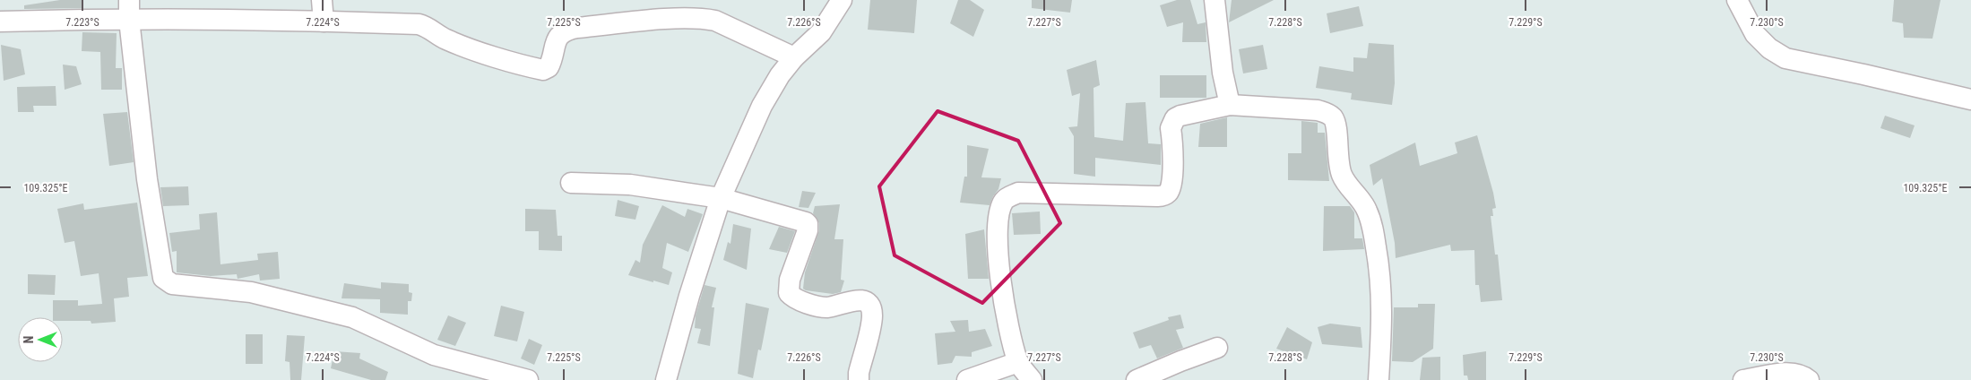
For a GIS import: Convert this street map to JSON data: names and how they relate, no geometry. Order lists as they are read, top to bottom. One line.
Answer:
{"north":"left","coordinates":["7.223°S","7.224°S","7.225°S","7.226°S","7.227°S","7.228°S","7.229°S","7.230°S","109.325°E"]}
